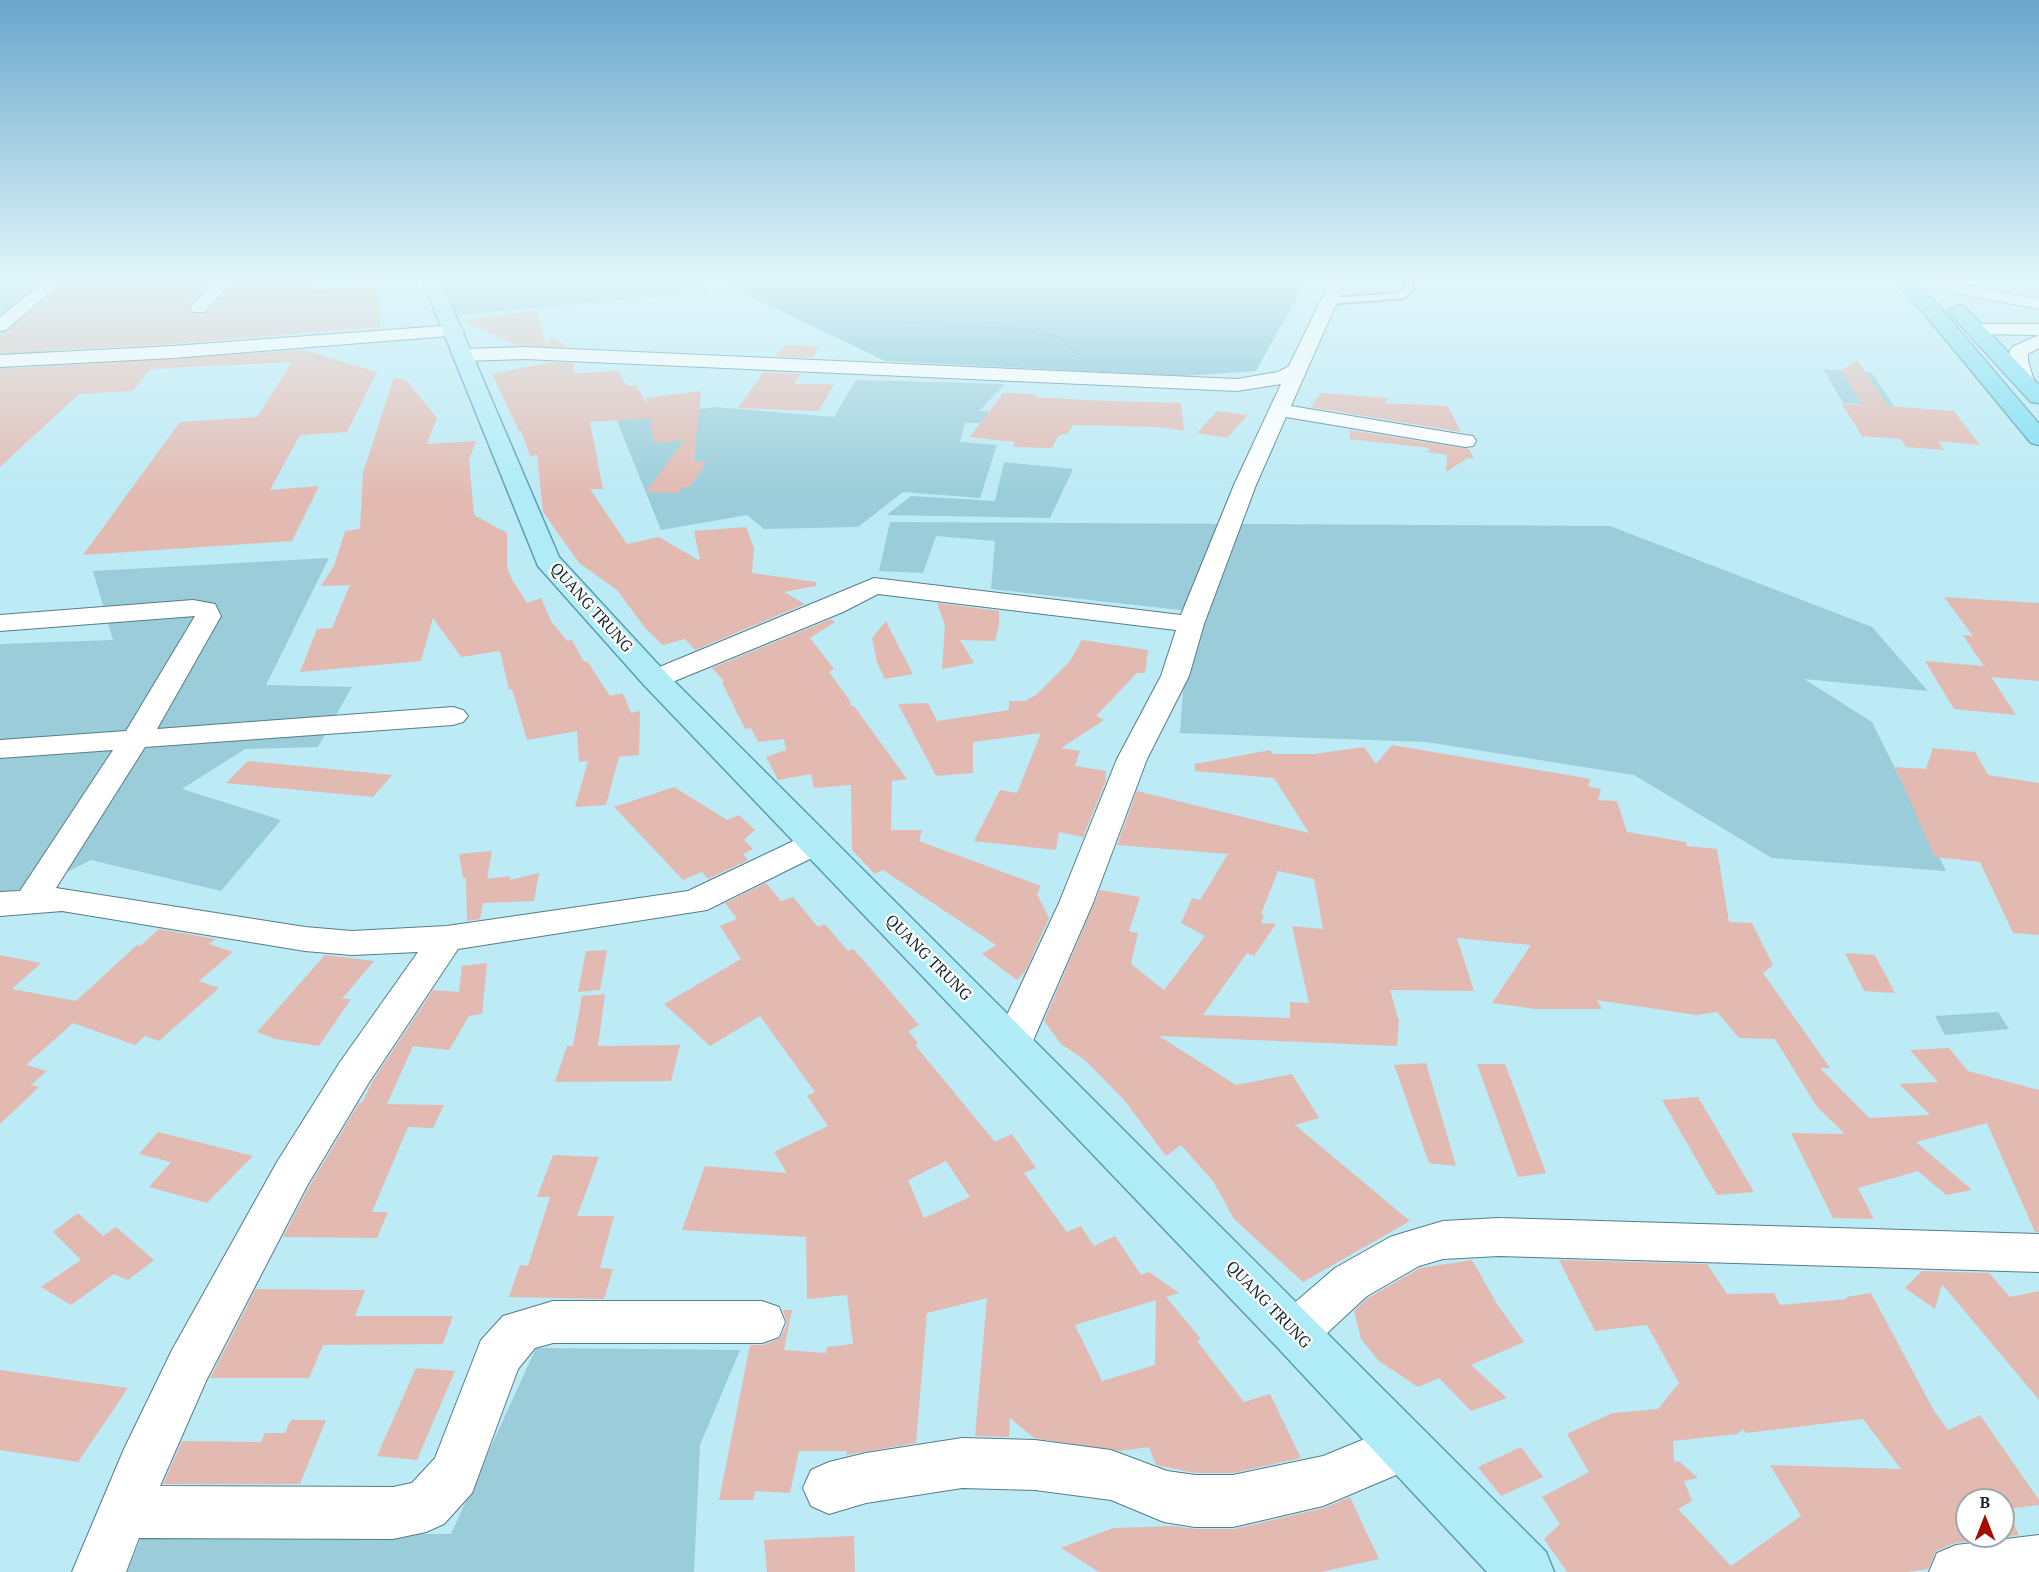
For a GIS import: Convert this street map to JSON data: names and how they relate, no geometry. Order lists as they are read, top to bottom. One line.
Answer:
{"streets":{"main road":["QUANG TRUNG"]},"north":"top"}
